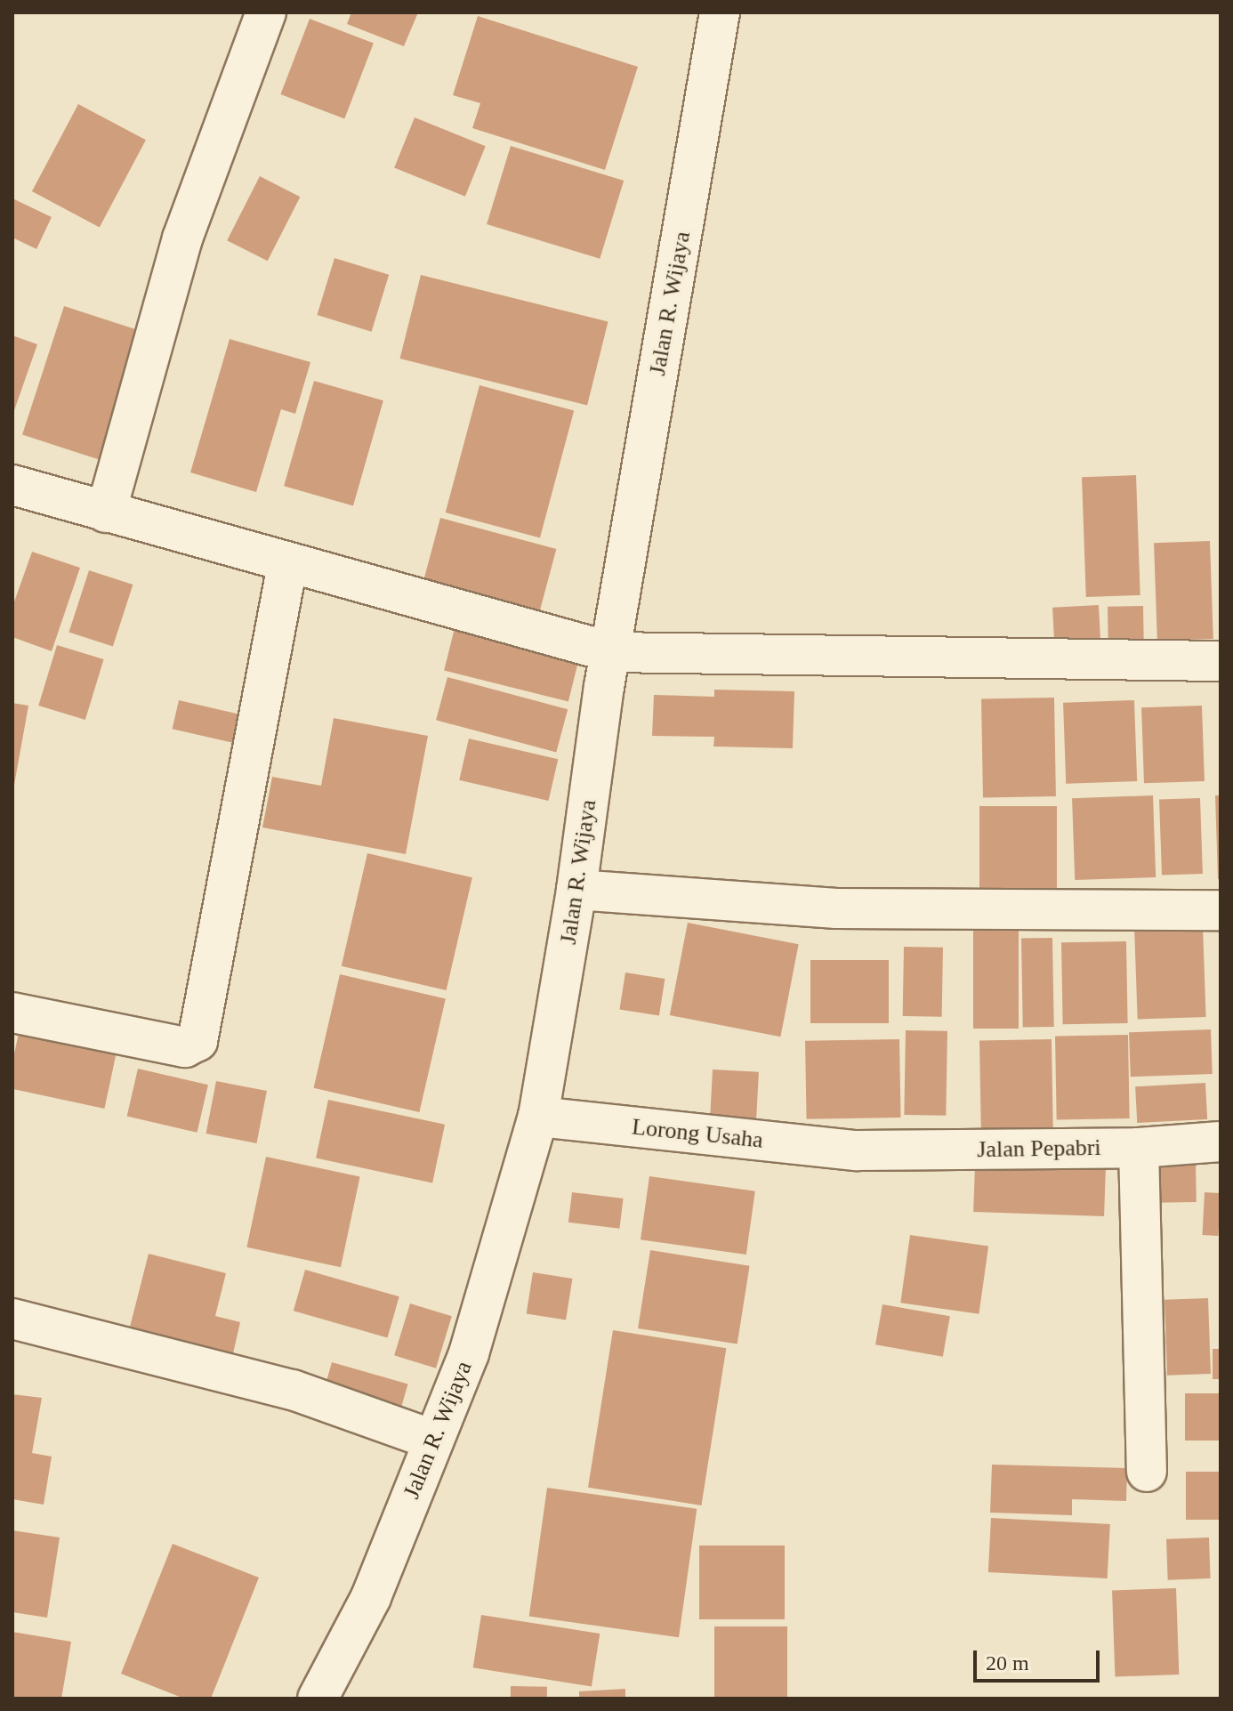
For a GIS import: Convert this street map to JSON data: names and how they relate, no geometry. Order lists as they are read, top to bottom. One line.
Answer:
{"streets":{"street":["Jalan R. Wijaya","Lorong Usaha","Jalan Pepabri"]},"crossings":[["Jalan R. Wijaya","Lorong Usaha"],["Lorong Usaha","Jalan Pepabri"]],"scale_bar":"20 m"}
